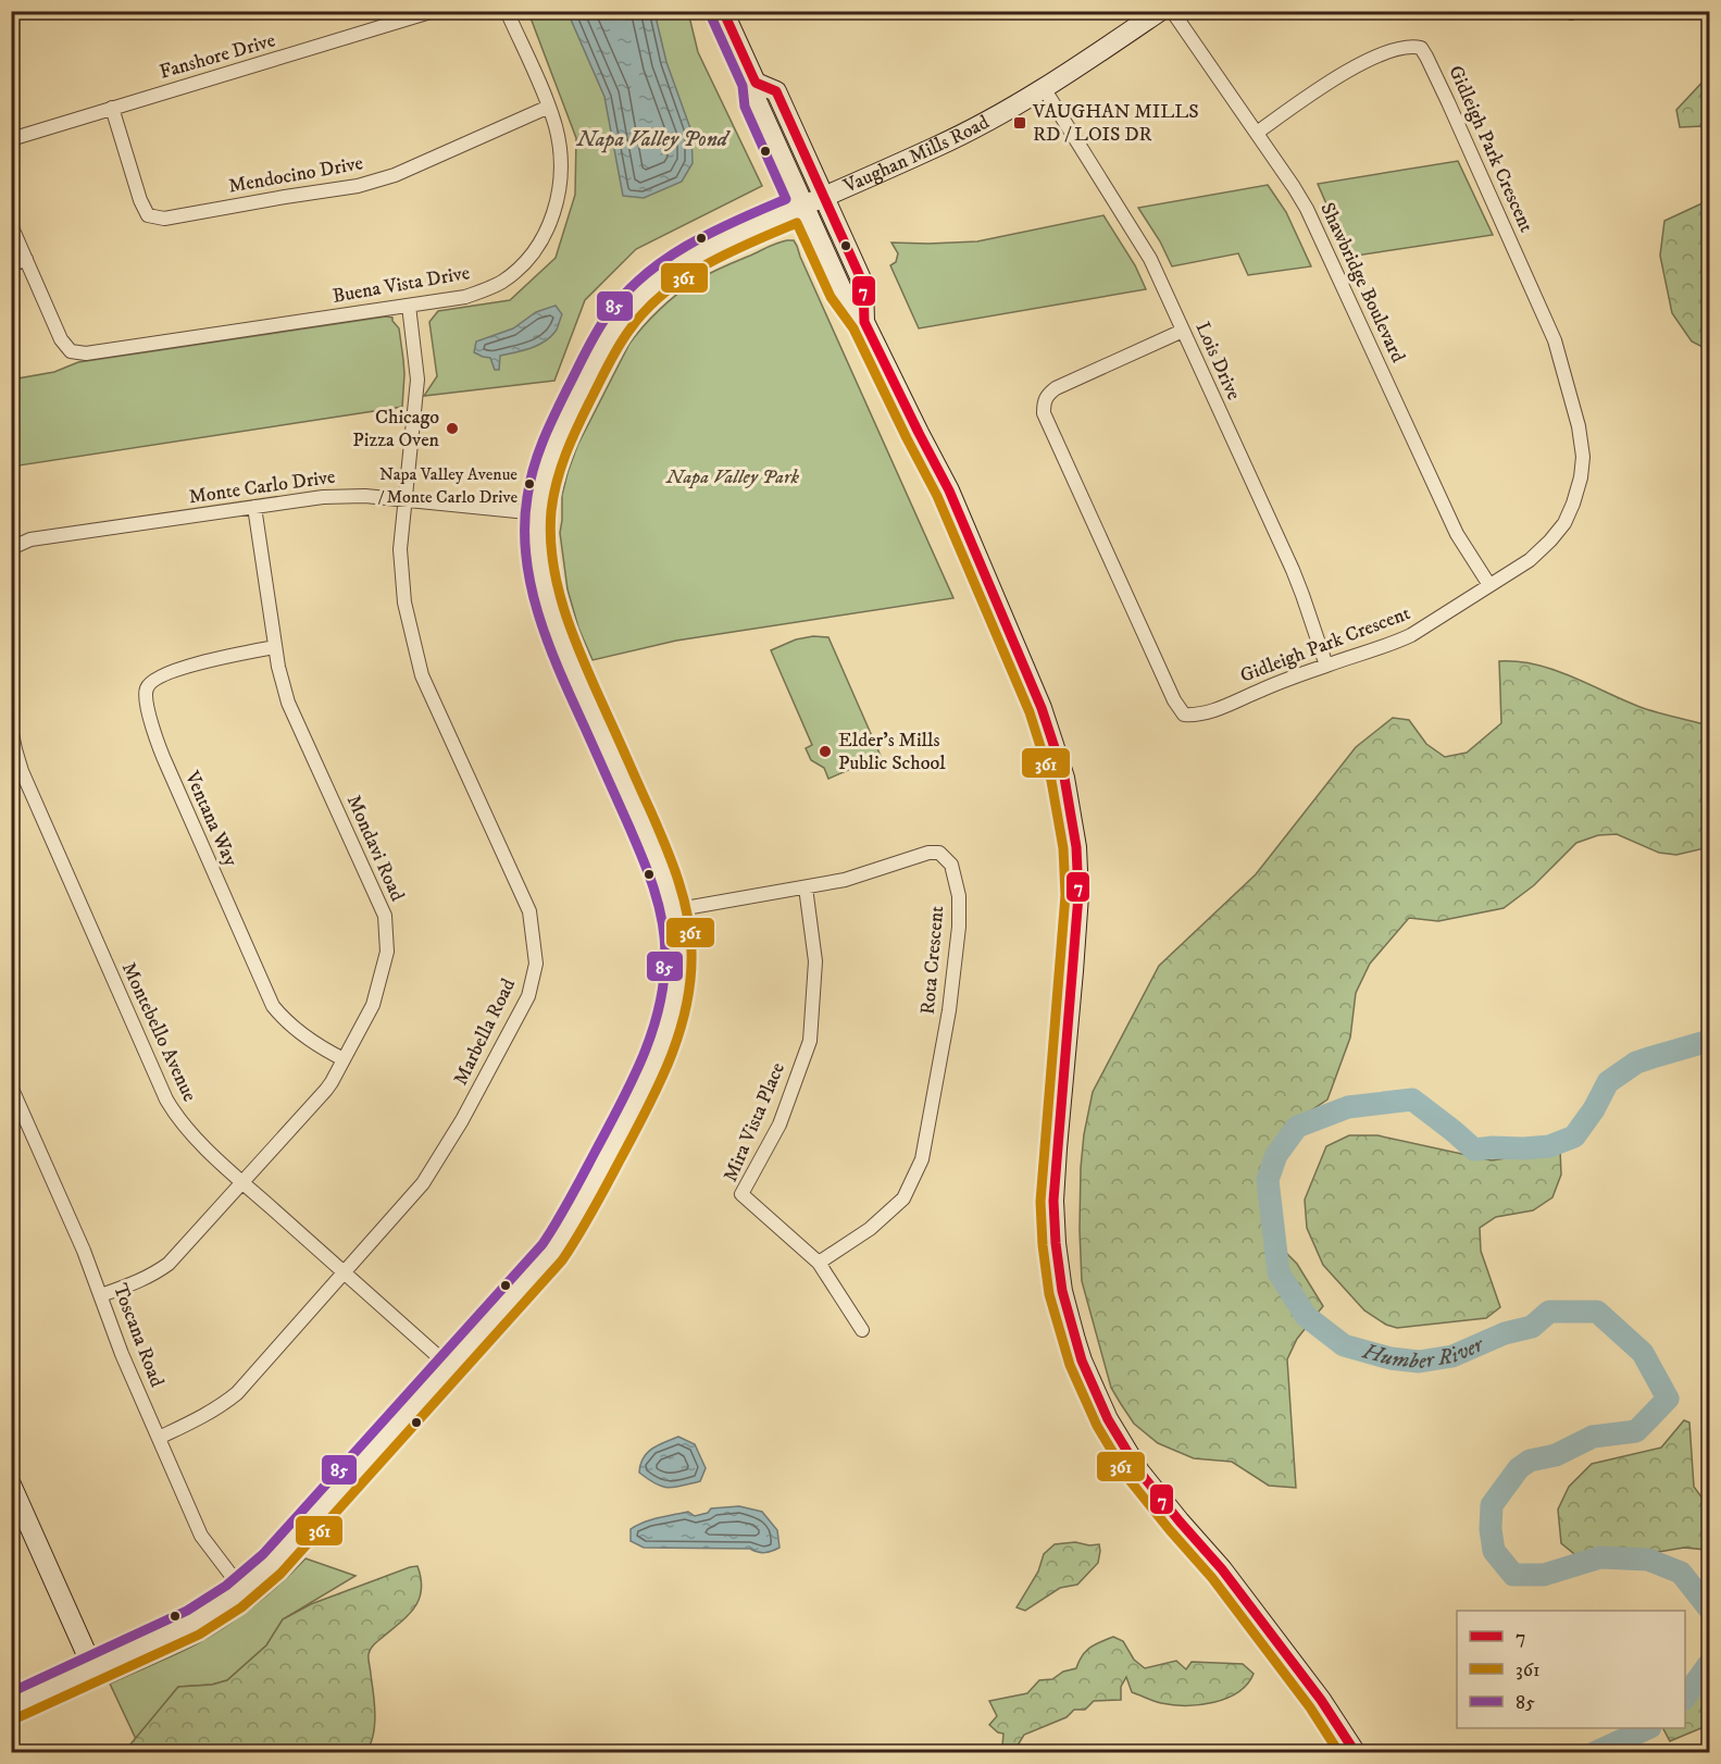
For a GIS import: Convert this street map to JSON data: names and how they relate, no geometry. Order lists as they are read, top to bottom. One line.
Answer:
{"streets":{"street":["Fanshore Drive","Gidleigh Park Crescent","Vaughan Mills Road","Mendocino Drive","Shawbridge Boulevard","Buena Vista Drive","Lois Drive","Monte Carlo Drive","Ventana Way","Mondavi Road","Rota Crescent","Montebello Avenue","Marbella Road","Mira Vista Place","Toscana Road"]},"crossings":[["Fanshore Drive","Mendocino Drive"],["Gidleigh Park Crescent","Shawbridge Boulevard"],["Gidleigh Park Crescent","Lois Drive"],["Vaughan Mills Road","Lois Drive"],["Vaughan Mills Road","Monte Carlo Drive"],["Vaughan Mills Road","Rota Crescent"],["Vaughan Mills Road","Montebello Avenue"],["Vaughan Mills Road","Toscana Road"],["Mendocino Drive","Buena Vista Drive"],["Buena Vista Drive","Marbella Road"],["Monte Carlo Drive","Mondavi Road"],["Monte Carlo Drive","Marbella Road"],["Ventana Way","Mondavi Road"],["Mondavi Road","Montebello Avenue"],["Mondavi Road","Toscana Road"],["Rota Crescent","Mira Vista Place"],["Montebello Avenue","Marbella Road"],["Marbella Road","Toscana Road"]],"water":["Napa Valley Pond","Humber River"],"parks":["Napa Valley Park"],"places":{"transit":["VAUGHAN MILLS RD / LOIS DR"],"other":["Chicago Pizza Oven","Napa Valley Avenue / Monte Carlo Drive","Elder's Mills Public School"]},"lines":["transit line 7","transit line 85","transit line 361"],"legend":["7","361","85"]}
